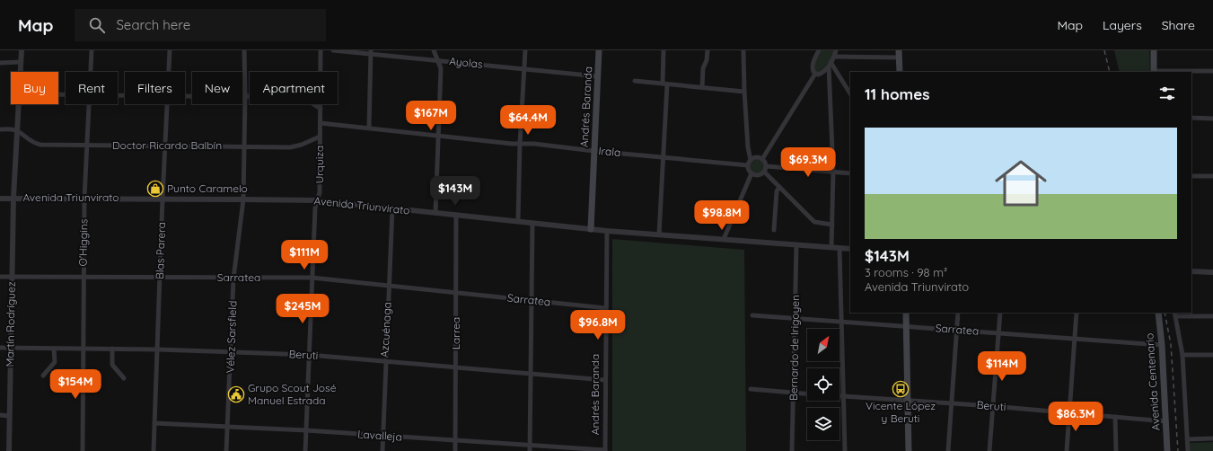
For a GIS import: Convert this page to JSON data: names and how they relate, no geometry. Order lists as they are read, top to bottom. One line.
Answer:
{"streets":{"main road":["Andrés Baranda","Avenida Centenario"],"street":["Ayolas","Doctor Ricardo Balbín","Irala","Urquiza","Avenida Triunvirato","O'Higgins","Blas Parera","Sarratea","Martín Rodríguez","Azcuénaga","Larrea","Vélez Sarsfield","Bernardo de Irigoyen","Beruti","Lavalleja"]},"crossings":[["Ayolas","Andrés Baranda"],["Andrés Baranda","Irala"],["Andrés Baranda","Avenida Triunvirato"],["Andrés Baranda","Sarratea"],["Andrés Baranda","Beruti"],["Andrés Baranda","Lavalleja"],["Doctor Ricardo Balbín","Urquiza"],["Doctor Ricardo Balbín","O'Higgins"],["Doctor Ricardo Balbín","Blas Parera"],["Doctor Ricardo Balbín","Martín Rodríguez"],["Doctor Ricardo Balbín","Vélez Sarsfield"],["Irala","Urquiza"],["Urquiza","Avenida Triunvirato"],["Urquiza","Sarratea"],["Urquiza","Beruti"],["Urquiza","Lavalleja"],["Avenida Triunvirato","O'Higgins"],["Avenida Triunvirato","Blas Parera"],["Avenida Triunvirato","Martín Rodríguez"],["Avenida Triunvirato","Azcuénaga"],["Avenida Triunvirato","Larrea"],["Avenida Triunvirato","Vélez Sarsfield"],["Avenida Triunvirato","Bernardo de Irigoyen"],["O'Higgins","Sarratea"],["O'Higgins","Beruti"],["Blas Parera","Sarratea"],["Blas Parera","Beruti"],["Blas Parera","Lavalleja"],["Sarratea","Martín Rodríguez"],["Sarratea","Azcuénaga"],["Sarratea","Larrea"],["Sarratea","Vélez Sarsfield"],["Sarratea","Bernardo de Irigoyen"],["Sarratea","Avenida Centenario"],["Martín Rodríguez","Beruti"],["Azcuénaga","Beruti"],["Azcuénaga","Lavalleja"],["Larrea","Beruti"],["Larrea","Lavalleja"],["Vélez Sarsfield","Beruti"],["Vélez Sarsfield","Lavalleja"],["Beruti","Avenida Centenario"]],"places":{"shop":["Punto Caramelo"],"bus stop":["Vicente López y Beruti"],"public building":["Grupo Scout José Manuel Estrada"]},"north":"top right","page":{"header":"Map","search":"Search here","nav":["Map","Layers","Share"],"chip":["Buy","Rent","Filters","New","Apartment"],"heading":"11 homes","price":["$167M","$64.4M","$69.3M","$143M","$98.8M","$111M","$245M","$96.8M","$114M","$154M","$86.3M"],"list":[{"name":"$143M","note":"3 rooms · 98 m² · Avenida Triunvirato"}]}}
